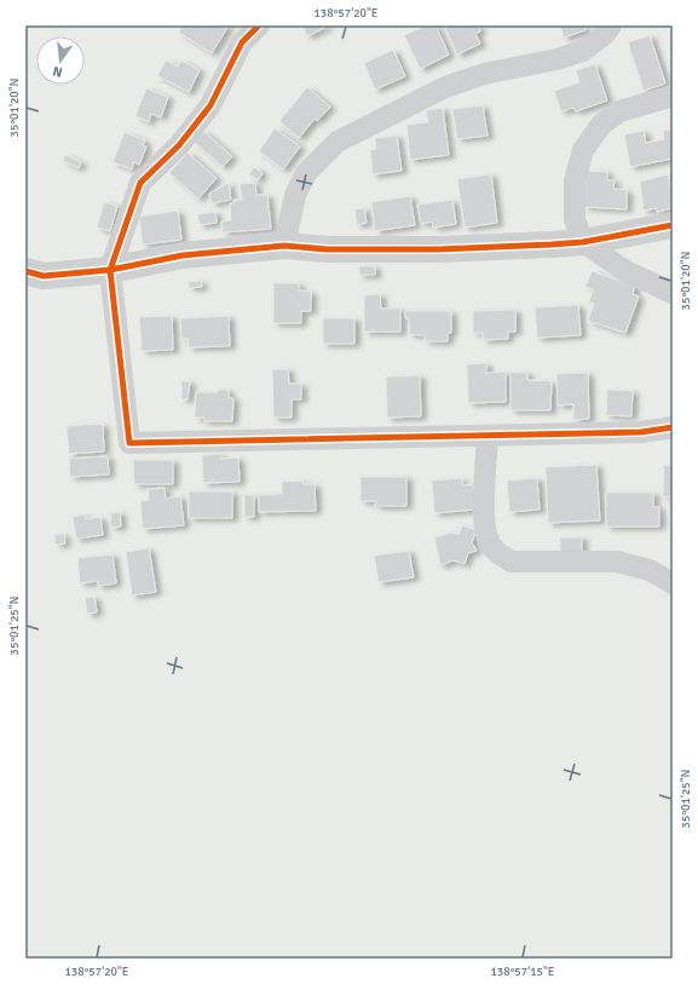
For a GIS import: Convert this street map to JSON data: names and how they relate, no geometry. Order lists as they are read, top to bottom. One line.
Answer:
{"north":"bottom","coordinates":["138°57'20\"E","35°01'20\"N","35°01'25\"N","138°57'15\"E"]}
